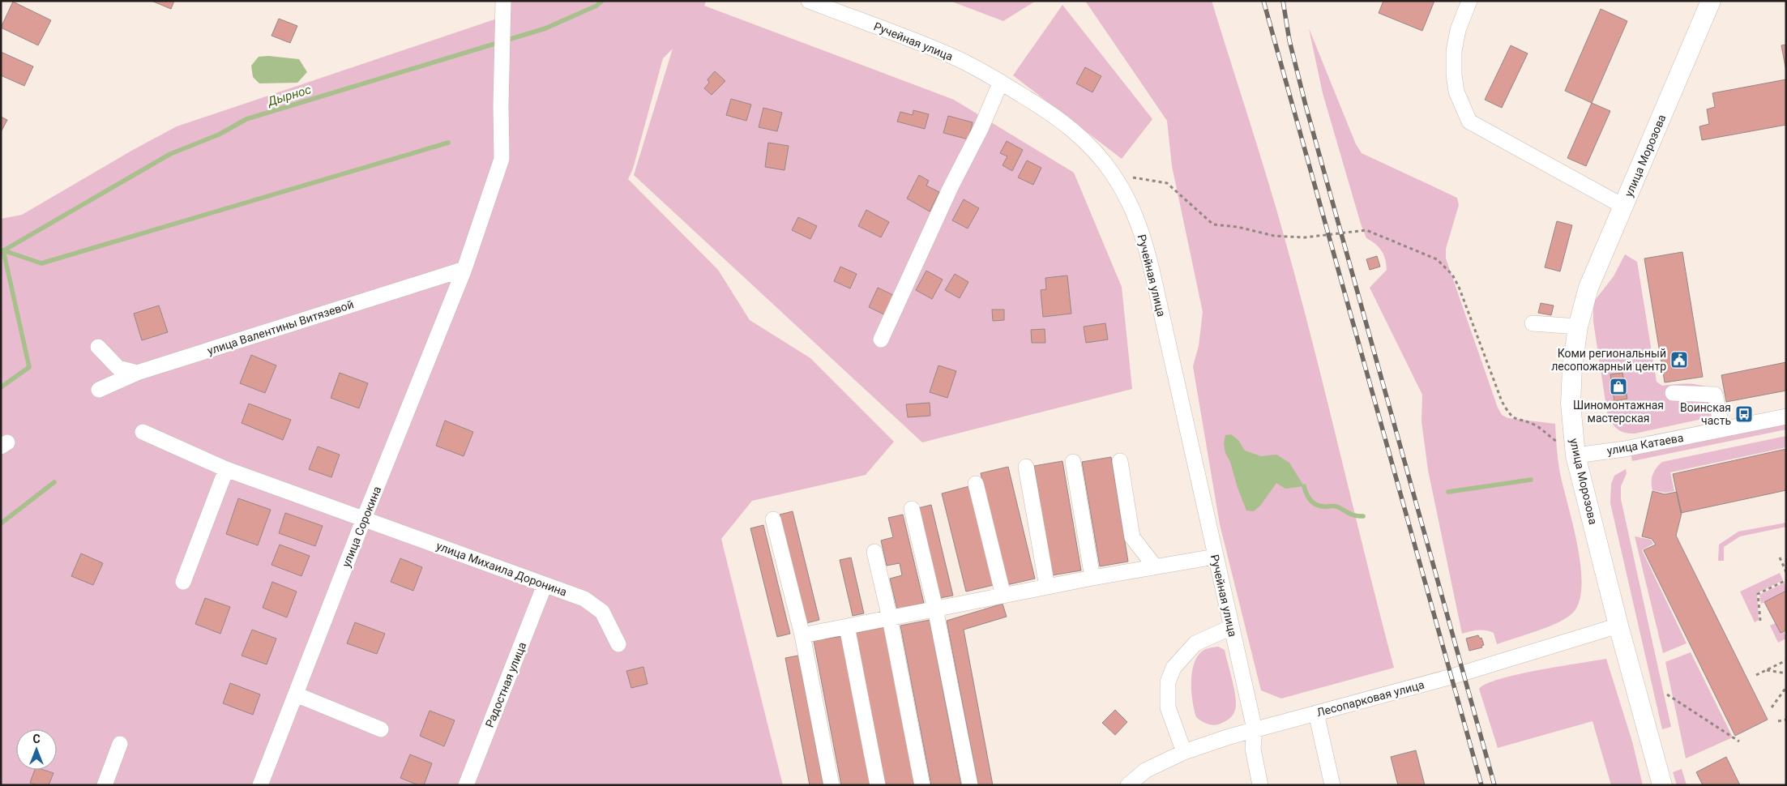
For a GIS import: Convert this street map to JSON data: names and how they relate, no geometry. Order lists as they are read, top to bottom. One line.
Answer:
{"streets":{"main road":["улица Морозова"],"street":["Ручейная улица","улица Валентины Витязевой","улица Катаева","улица Сорокина","улица Михаила Доронина","Радостная улица","Лесопарковая улица"]},"crossings":[["Ручейная улица","Лесопарковая улица"],["улица Морозова","улица Катаева"],["улица Морозова","Лесопарковая улица"],["улица Валентины Витязевой","улица Сорокина"],["улица Сорокина","улица Михаила Доронина"],["улица Михаила Доронина","Радостная улица"]],"water":["Дырнос"],"places":{"public building":["Коми региональный лесопожарный центр"],"shop":["Шиномонтажная мастерская"],"bus stop":["Воинская часть"]},"north":"top"}
